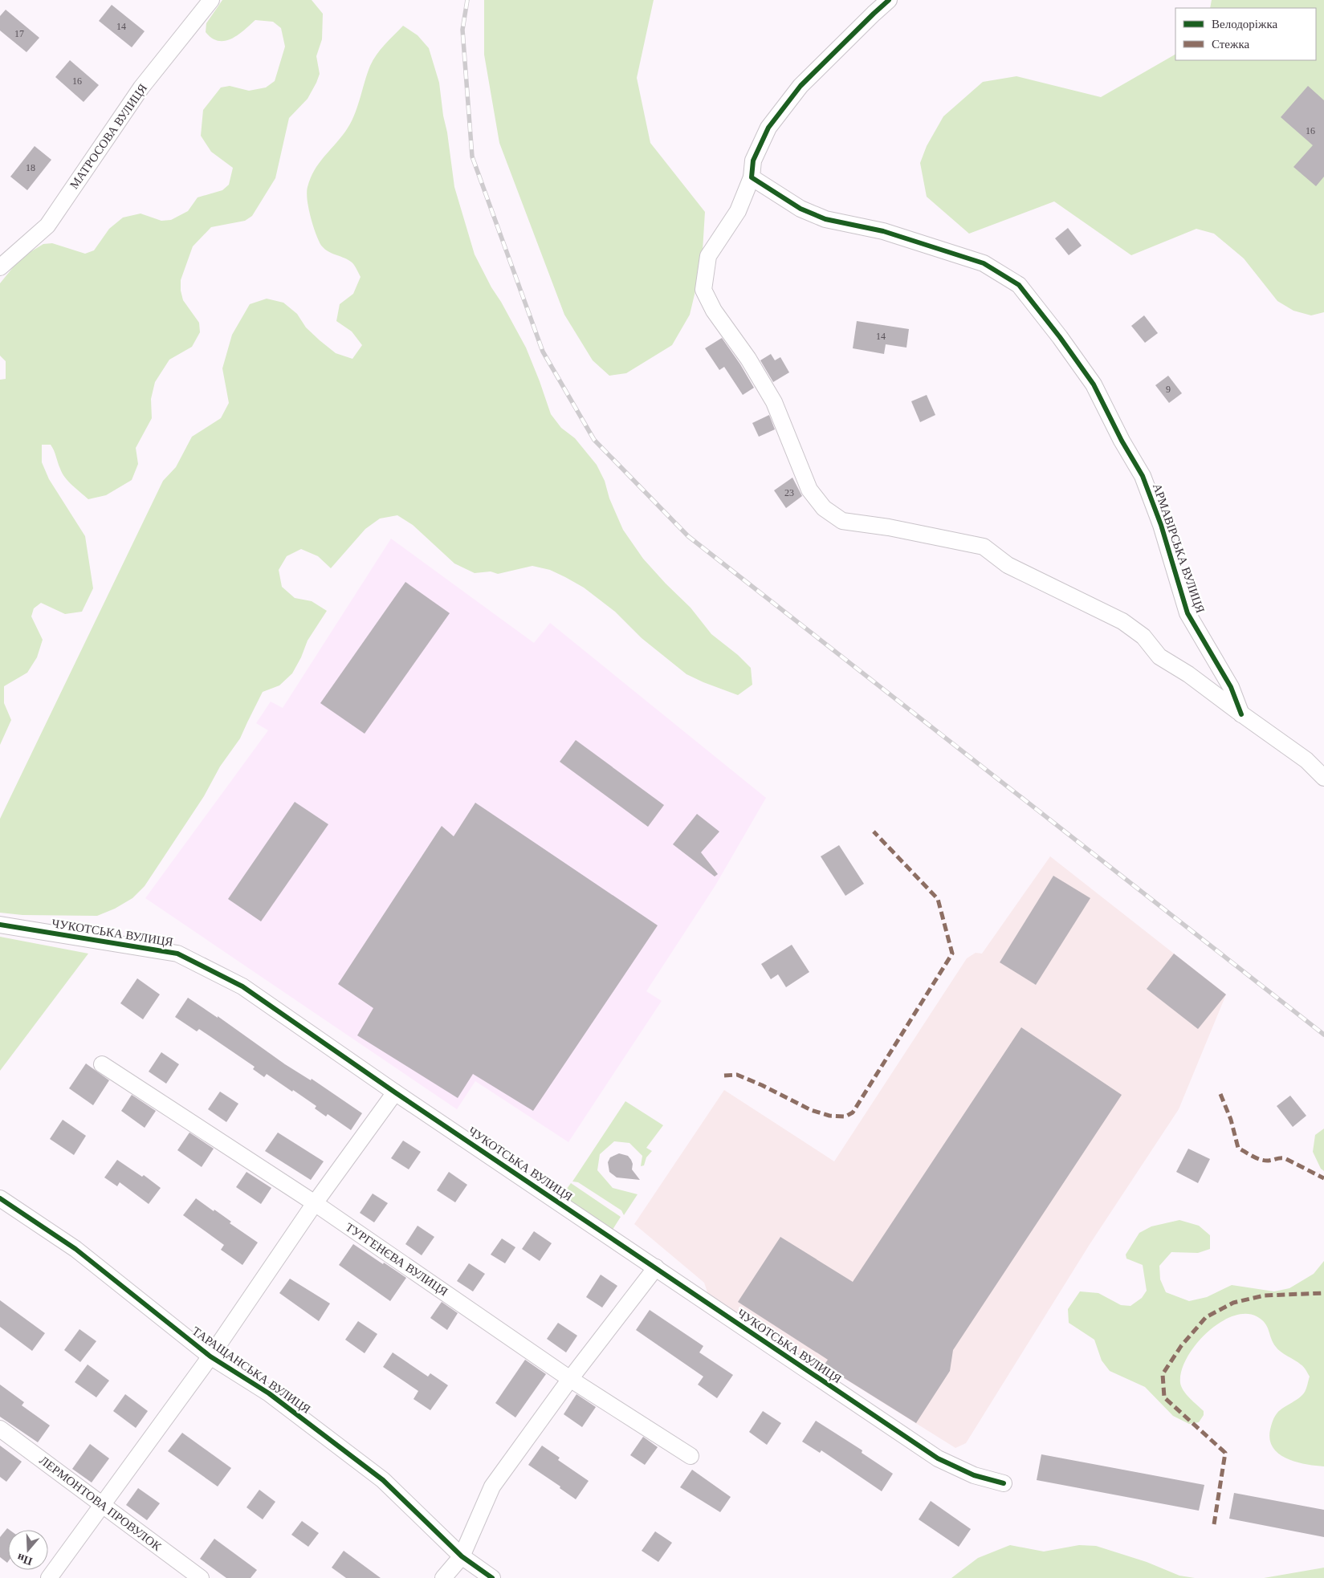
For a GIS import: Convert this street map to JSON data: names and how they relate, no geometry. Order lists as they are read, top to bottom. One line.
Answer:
{"streets":{"street":["МАТРОСОВА ВУЛИЦЯ","АРМАВІРСЬКА ВУЛИЦЯ","ЧУКОТСЬКА ВУЛИЦЯ","ТУРГЕНЄВА ВУЛИЦЯ","ТАРАЩАНСЬКА ВУЛИЦЯ","ЛЕРМОНТОВА ПРОВУЛОК"]},"house_numbers":["14","17","16","16","18","14","9","23"],"legend":["Велодоріжка","Стежка"],"north":"bottom"}
